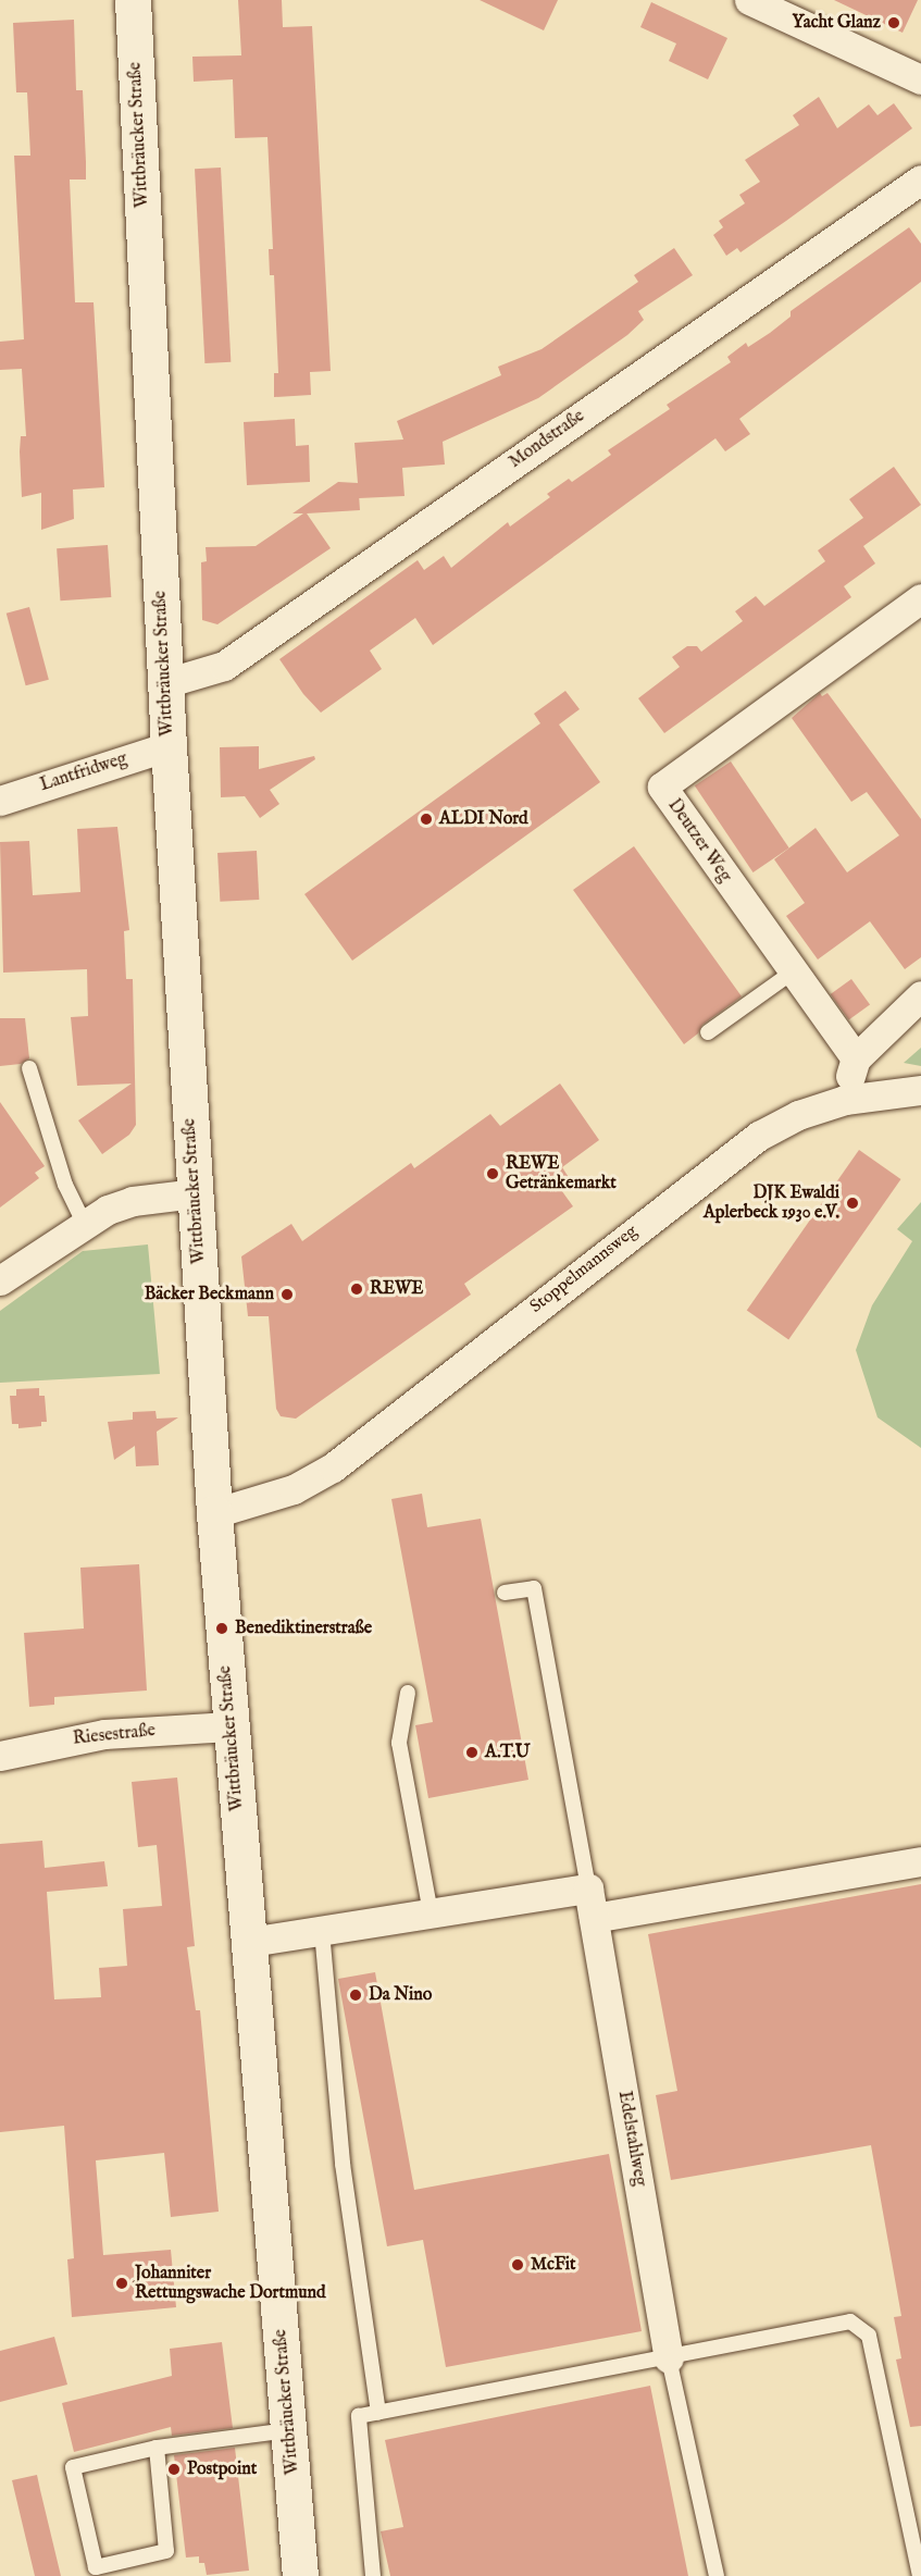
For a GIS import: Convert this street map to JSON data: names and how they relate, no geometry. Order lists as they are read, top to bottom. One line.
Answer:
{"streets":{"main road":["Wittbräucker Straße"],"street":["Mondstraße","Lantfridweg","Deutzer Weg","Stoppelmannsweg","Riesestraße","Edelstahlweg"]},"crossings":[["Wittbräucker Straße","Mondstraße"],["Wittbräucker Straße","Lantfridweg"],["Wittbräucker Straße","Stoppelmannsweg"],["Wittbräucker Straße","Riesestraße"]],"places":["Yacht Glanz","ALDI Nord","REWE Getränkemarkt","DJK Ewaldi Aplerbeck 1930 e.V.","REWE","Bäcker Beckmann","Benediktinerstraße","A.T.U","Da Nino","McFit","Johanniter Rettungswache Dortmund","Postpoint"]}
